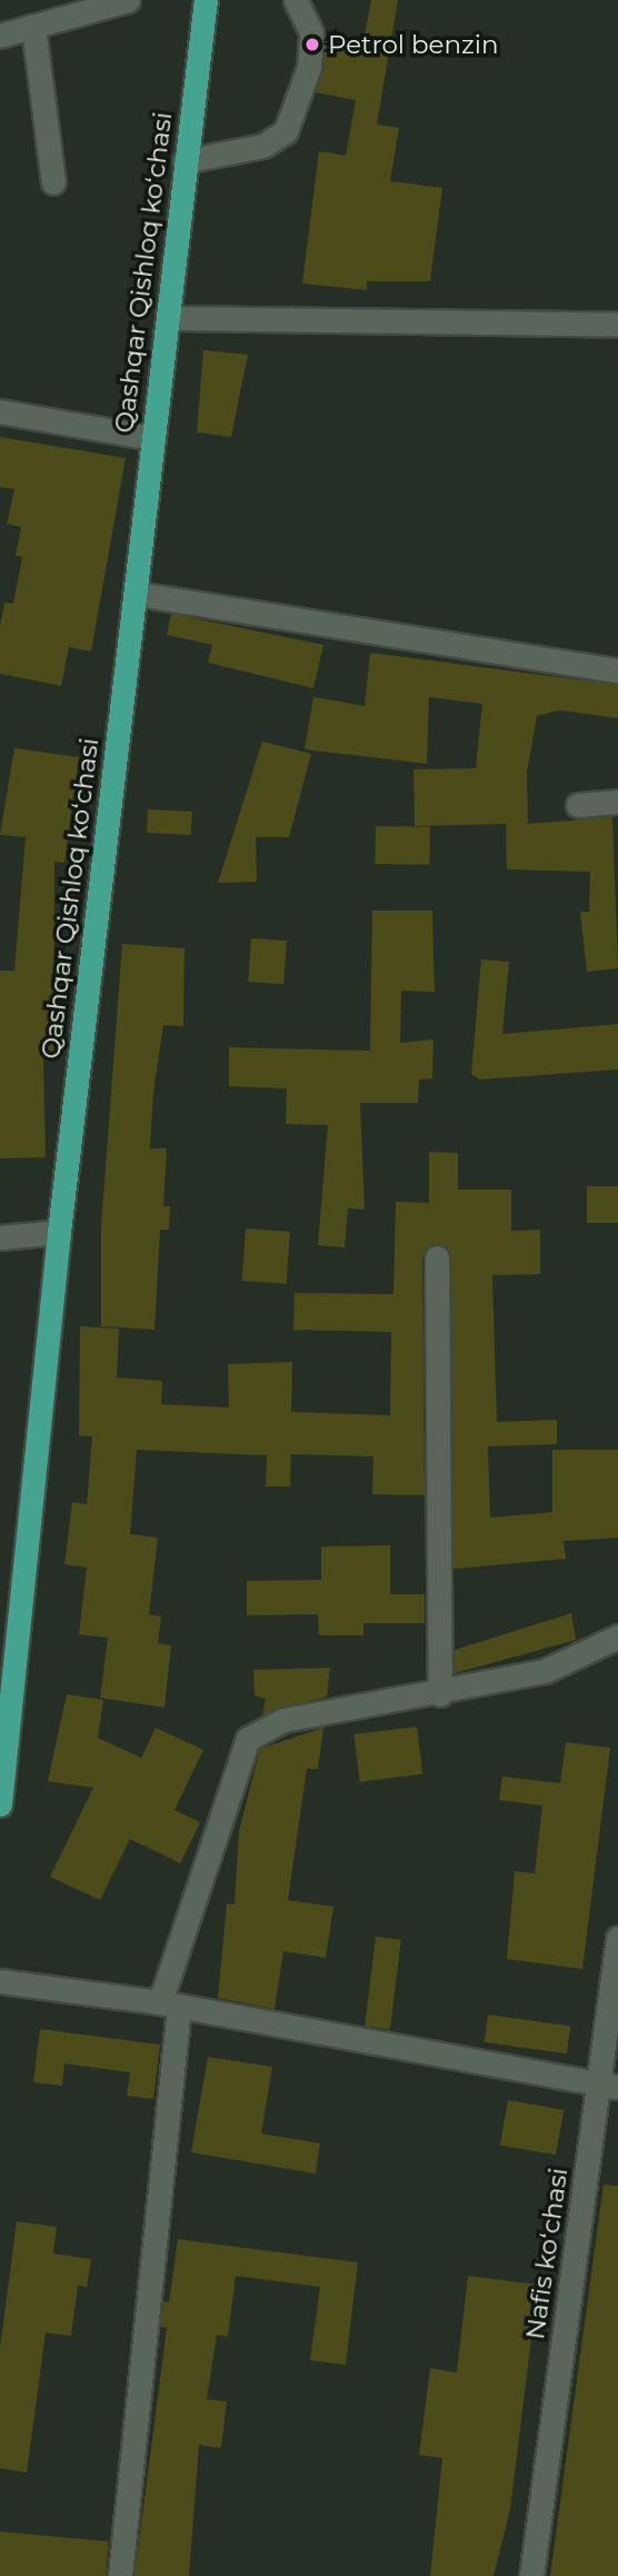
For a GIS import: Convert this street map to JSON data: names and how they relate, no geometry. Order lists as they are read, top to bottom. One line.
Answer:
{"streets":{"main road":["Qashqar Qishloq koʻchasi"],"street":["Nafis koʻchasi"]},"places":["Petrol benzin"]}
